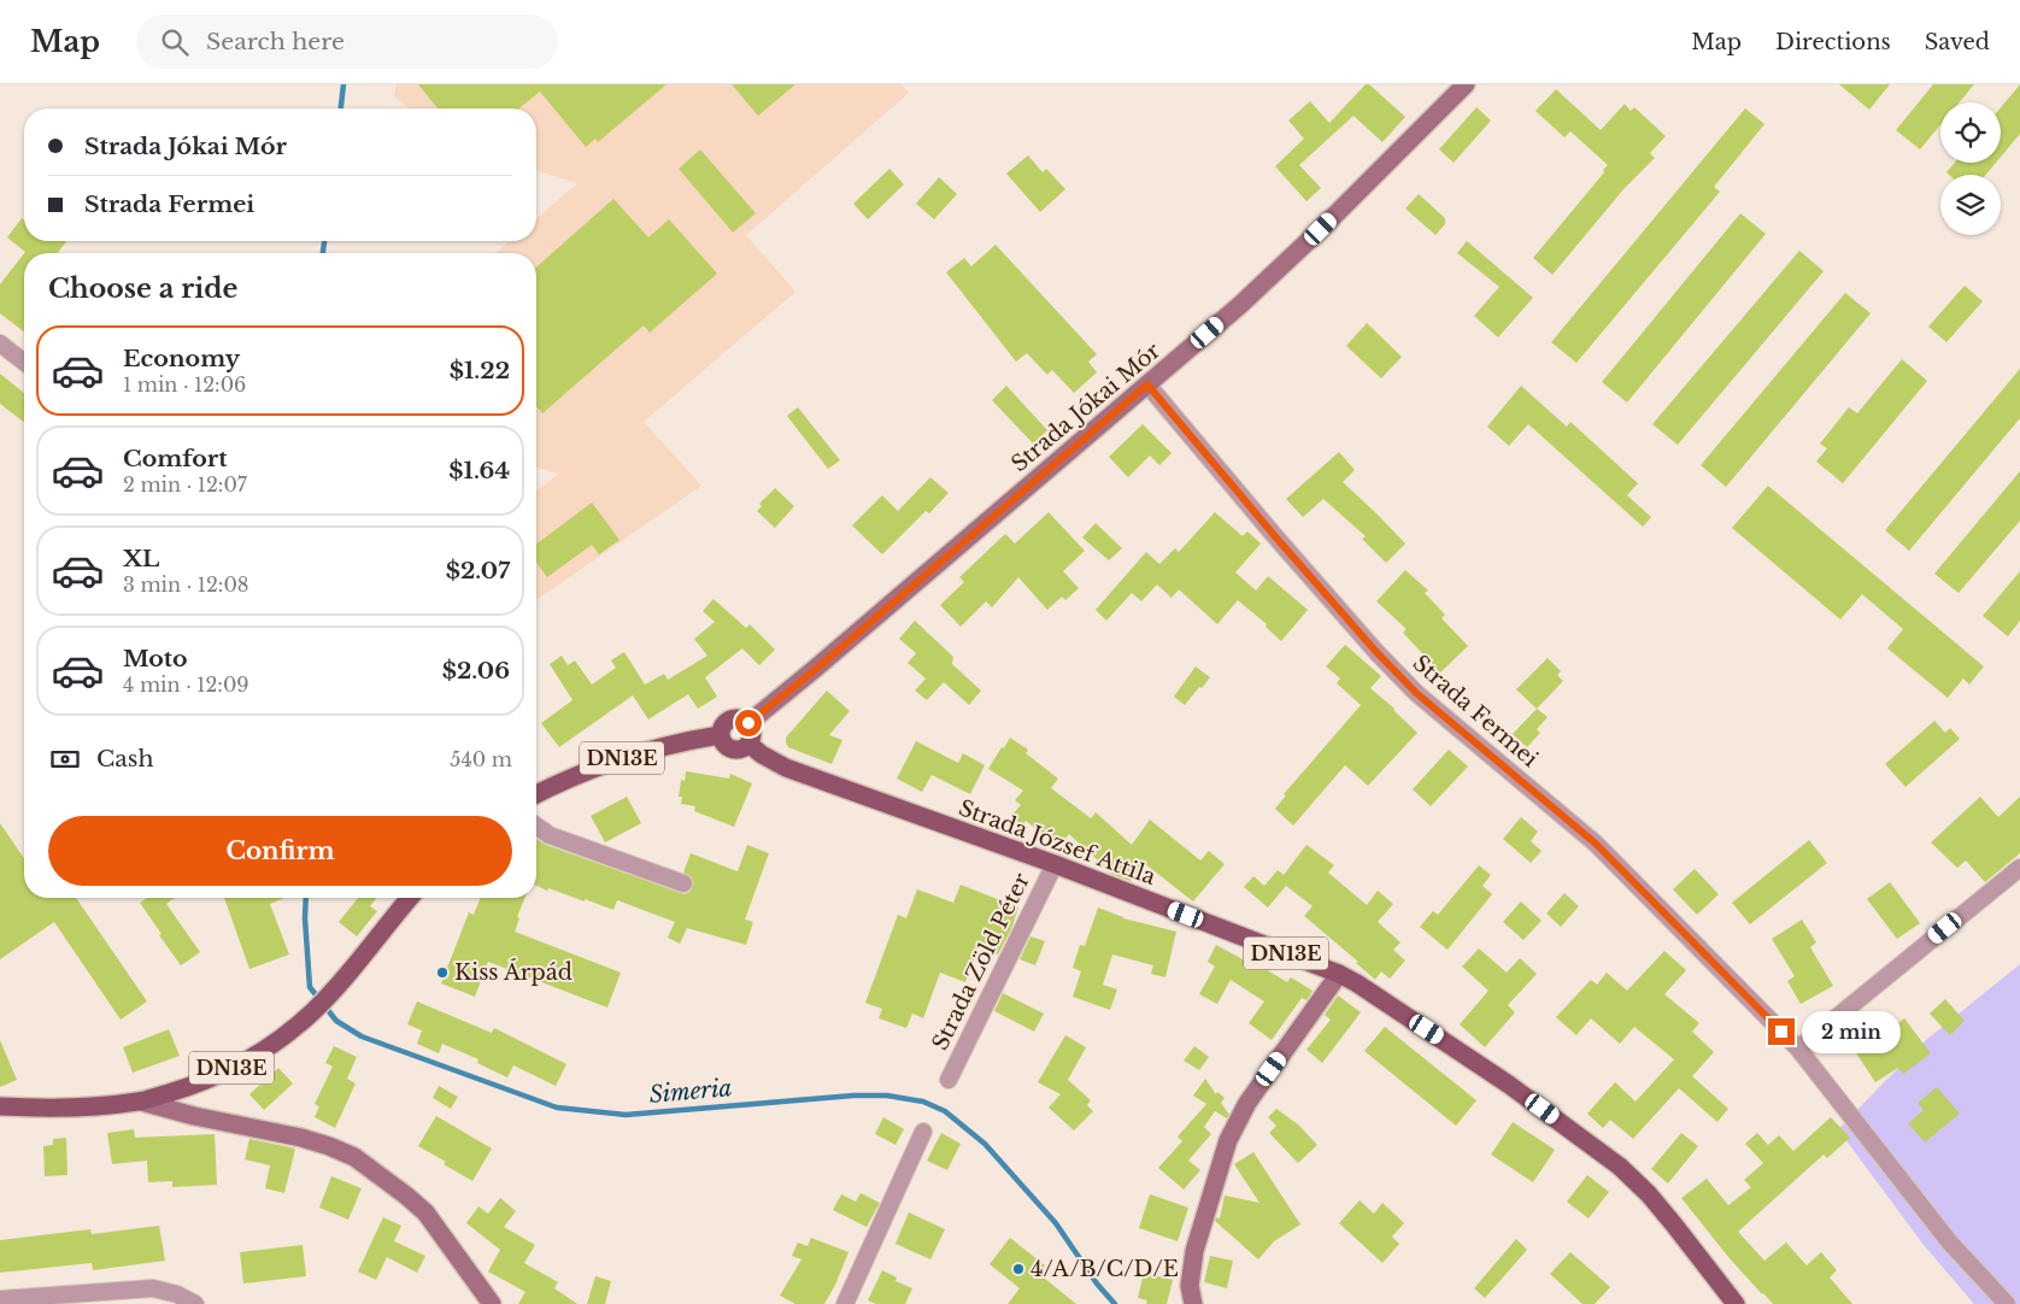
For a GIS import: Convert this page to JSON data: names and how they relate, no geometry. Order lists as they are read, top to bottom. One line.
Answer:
{"streets":{"main road":["Strada Jókai Mór","DN13E","Strada József Attila"],"street":["Strada Fermei","Strada Zöld Péter"]},"crossings":[["Strada Jókai Mór","Strada Fermei"],["Strada Jókai Mór","DN13E"],["Strada Jókai Mór","Strada József Attila"],["DN13E","Strada József Attila"],["Strada József Attila","Strada Zöld Péter"]],"water":["Simeria"],"places":["Kiss Árpád","4/A/B/C/D/E"],"page":{"header":"Map","search":"Search here","nav":["Map","Directions","Saved"],"banner":["Strada Jókai Mór","Strada Fermei"],"heading":"Choose a ride","list":[{"name":"Economy","note":"1 min · 12:06","value":"$1.22"},{"name":"Comfort","note":"2 min · 12:07","value":"$1.64"},{"name":"XL","note":"3 min · 12:08","value":"$2.07"},{"name":"Moto","note":"4 min · 12:09","value":"$2.06"}],"pay":["Cash","540 m"],"buttons":"Confirm","bubble":"2 min"}}
